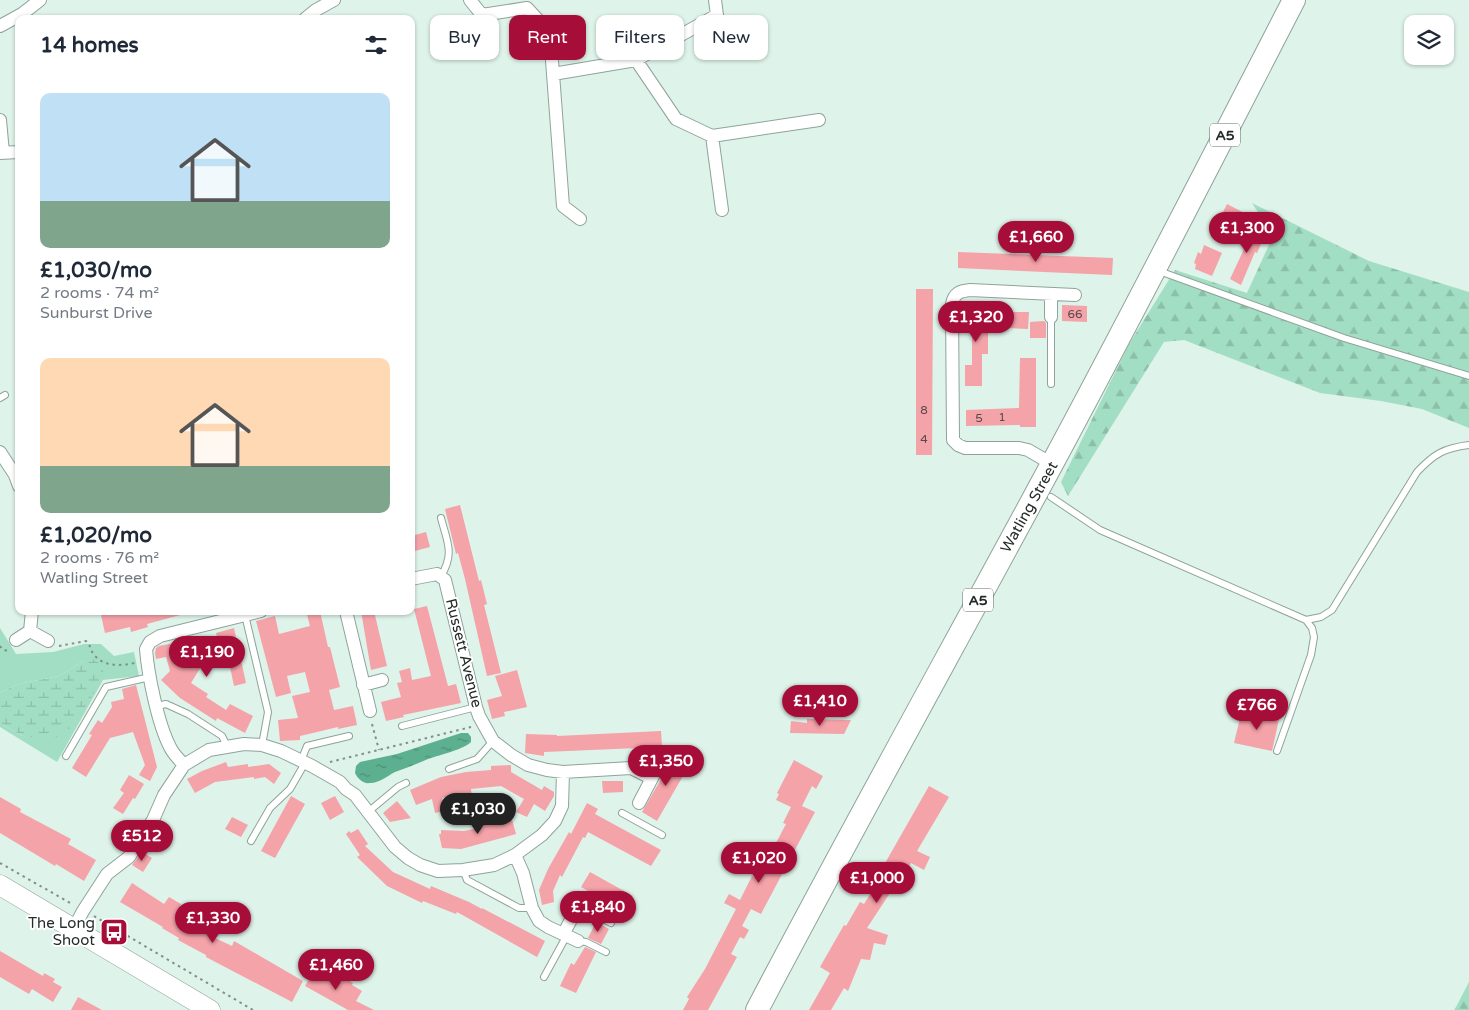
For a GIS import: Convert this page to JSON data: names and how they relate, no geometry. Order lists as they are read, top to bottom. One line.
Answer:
{"streets":{"highway":["A5","Watling Street"],"street":["Russett Avenue"]},"places":{"bus stop":["The Long Shoot"]},"house_numbers":["66","8","1","5","4"],"page":{"chip":["Buy","Rent","Filters","New"],"heading":"14 homes","list":[{"name":"£1,030/mo","note":"2 rooms · 74 m² · Sunburst Drive"},{"name":"£1,020/mo","note":"2 rooms · 76 m² · Watling Street"}],"price":["£1,300","£1,660","£1,320","£1,190","£1,410","£766","£1,350","£1,030","£512","£1,020","£1,000","£1,840","£1,330","£1,460"]}}
